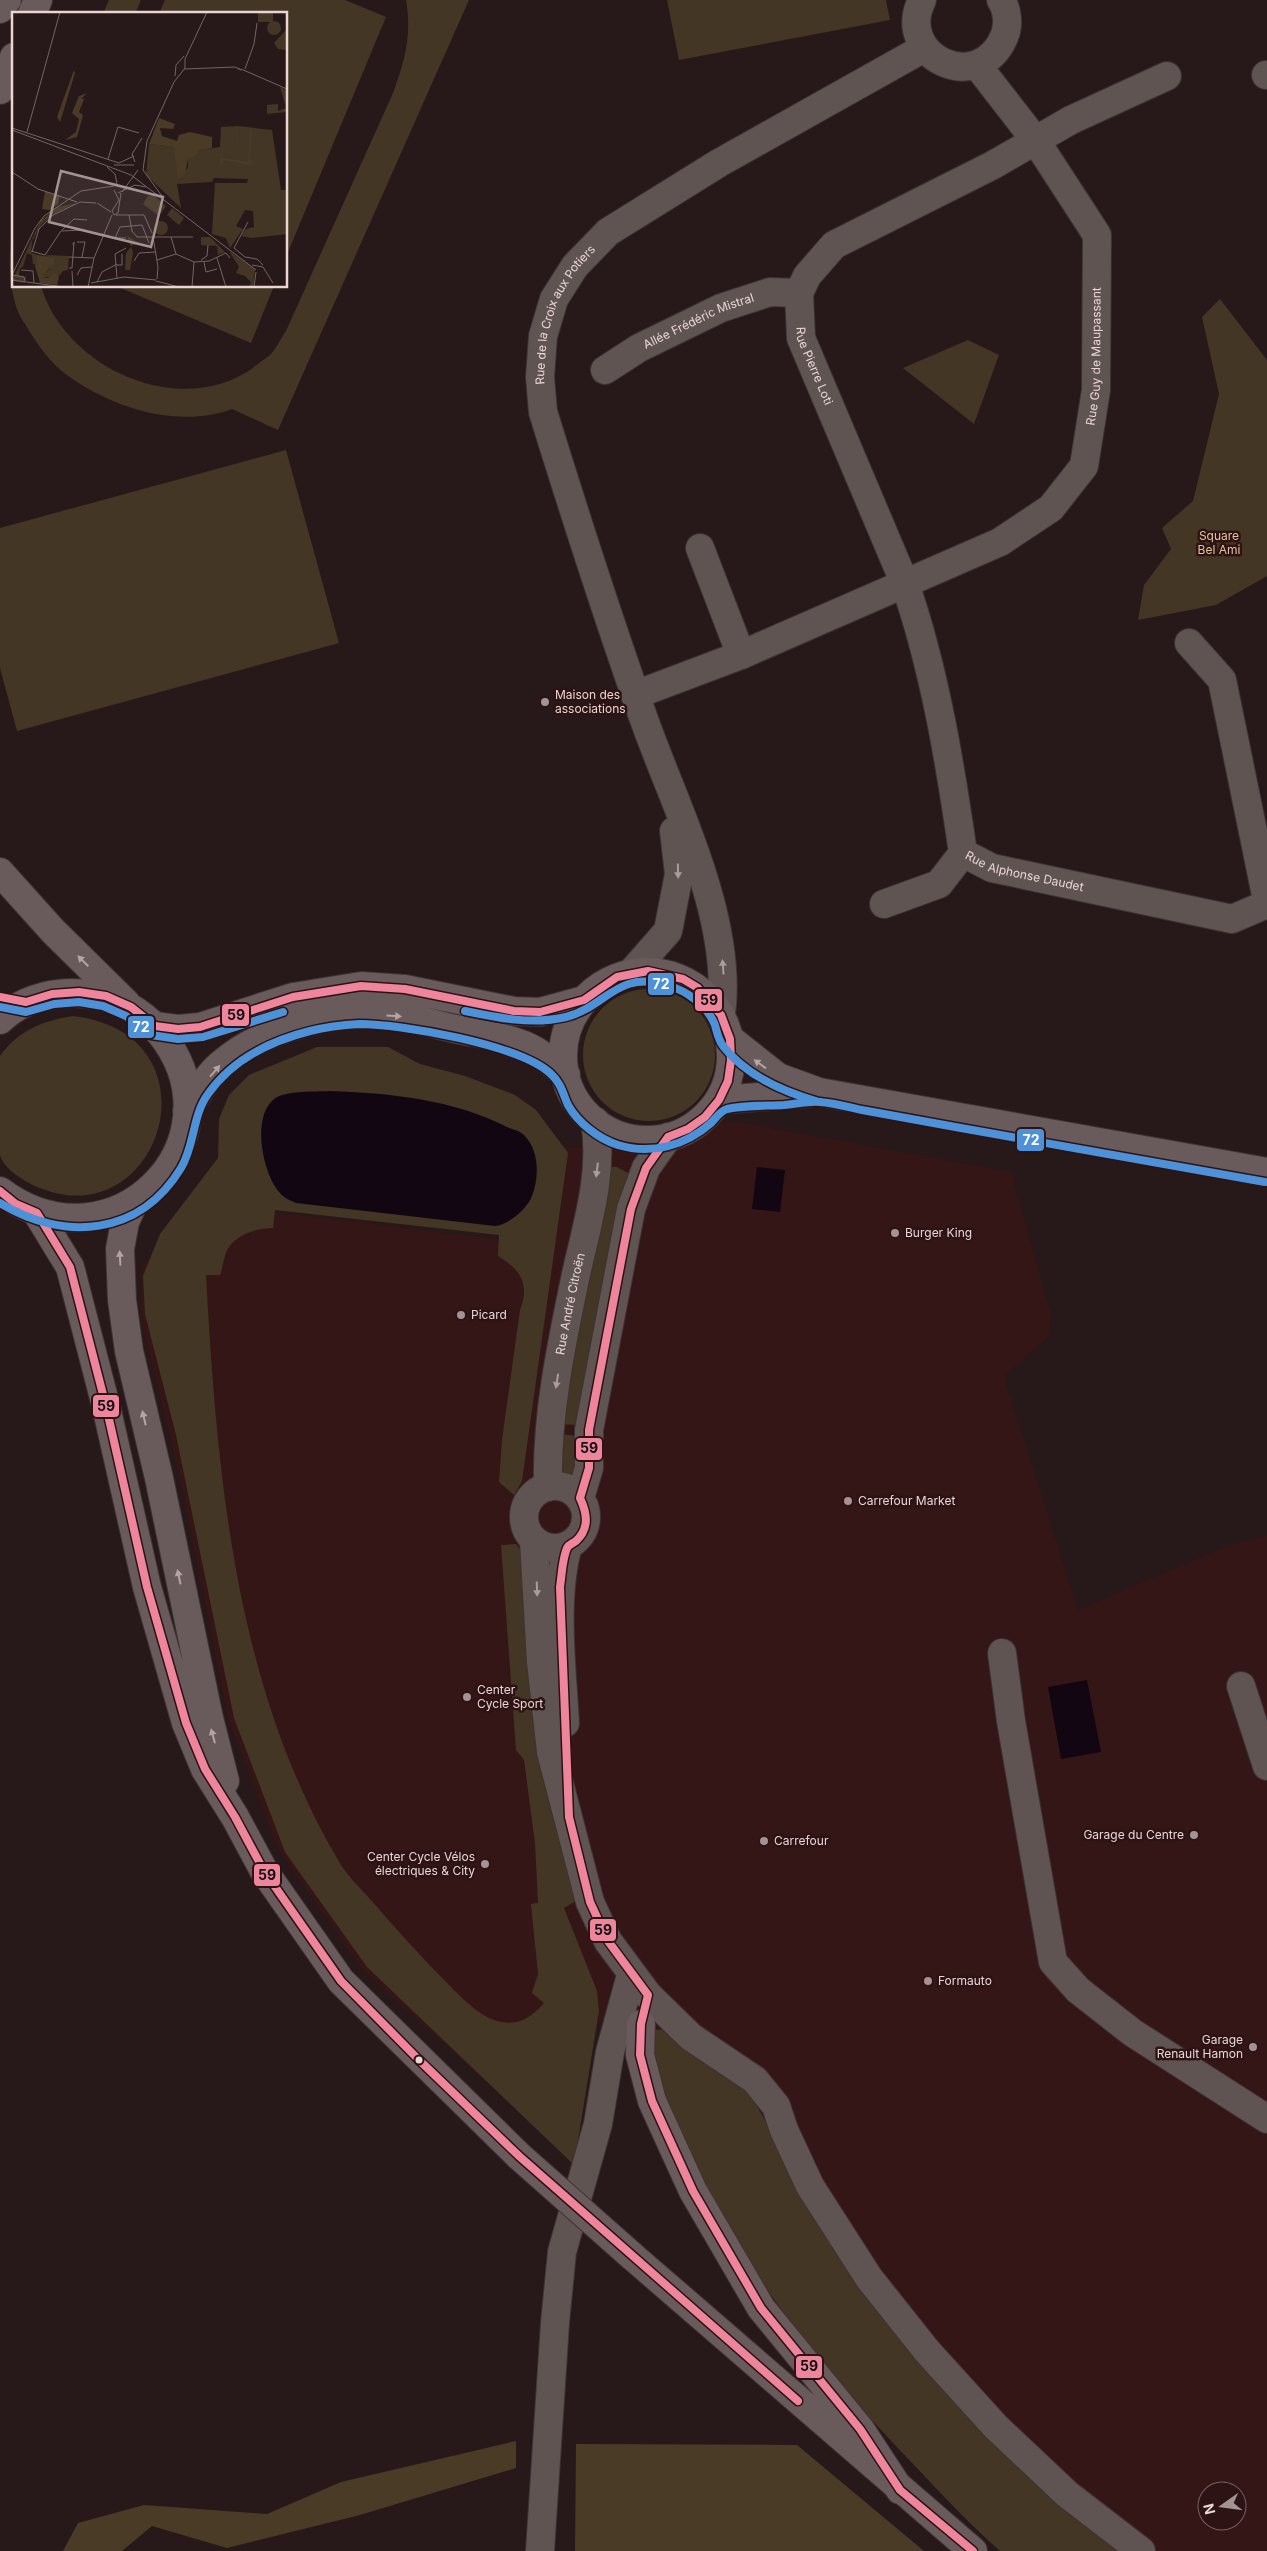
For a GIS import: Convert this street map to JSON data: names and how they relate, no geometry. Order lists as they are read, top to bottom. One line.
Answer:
{"streets":{"street":["Rue de la Croix aux Potiers","Allée Frédéric Mistral","Rue Guy de Maupassant","Rue Pierre Loti","Rue Alphonse Daudet","Rue André Citroën"]},"crossings":[["Rue de la Croix aux Potiers","Rue André Citroën"],["Allée Frédéric Mistral","Rue Pierre Loti"],["Rue Guy de Maupassant","Rue Pierre Loti"],["Rue Guy de Maupassant","Rue Alphonse Daudet"],["Rue Pierre Loti","Rue Alphonse Daudet"]],"parks":["Square Bel Ami"],"places":["Maison des associations","Burger King","Picard","Carrefour Market","Center Cycle Sport","Garage du Centre","Carrefour","Center Cycle Vélos électriques & City","Formauto","Garage Renault Hamon"],"lines":["transit line 59","transit line 72"],"north":"left"}
